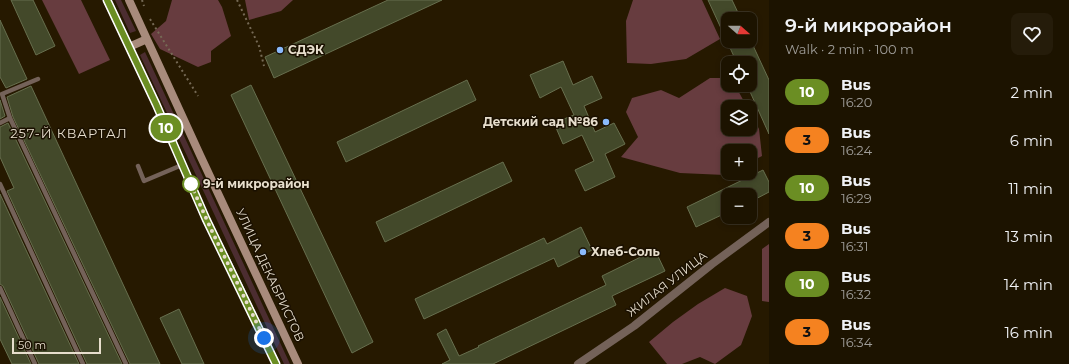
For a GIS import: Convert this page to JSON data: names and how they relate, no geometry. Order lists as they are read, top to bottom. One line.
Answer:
{"streets":{"street":["УЛИЦА ДЕКАБРИСТОВ","ЖИЛАЯ УЛИЦА"]},"districts":["257-Й КВАРТАЛ"],"places":["СДЭК","Детский сад №86","9-й микрорайон","Хлеб-Соль"],"lines":["bus line 10"],"scale_bar":"50 m","north":"right","page":{"on_map":"10","heading":["9-й микрорайон","Walk · 2 min · 100 m"],"map_buttons":["+","−"],"list":[{"mark":"10","name":"Bus","note":"16:20","value":"2 min"},{"mark":"3","name":"Bus","note":"16:24","value":"6 min"},{"mark":"10","name":"Bus","note":"16:29","value":"11 min"},{"mark":"3","name":"Bus","note":"16:31","value":"13 min"},{"mark":"10","name":"Bus","note":"16:32","value":"14 min"},{"mark":"3","name":"Bus","note":"16:34","value":"16 min"}],"scale":"50 m"}}
